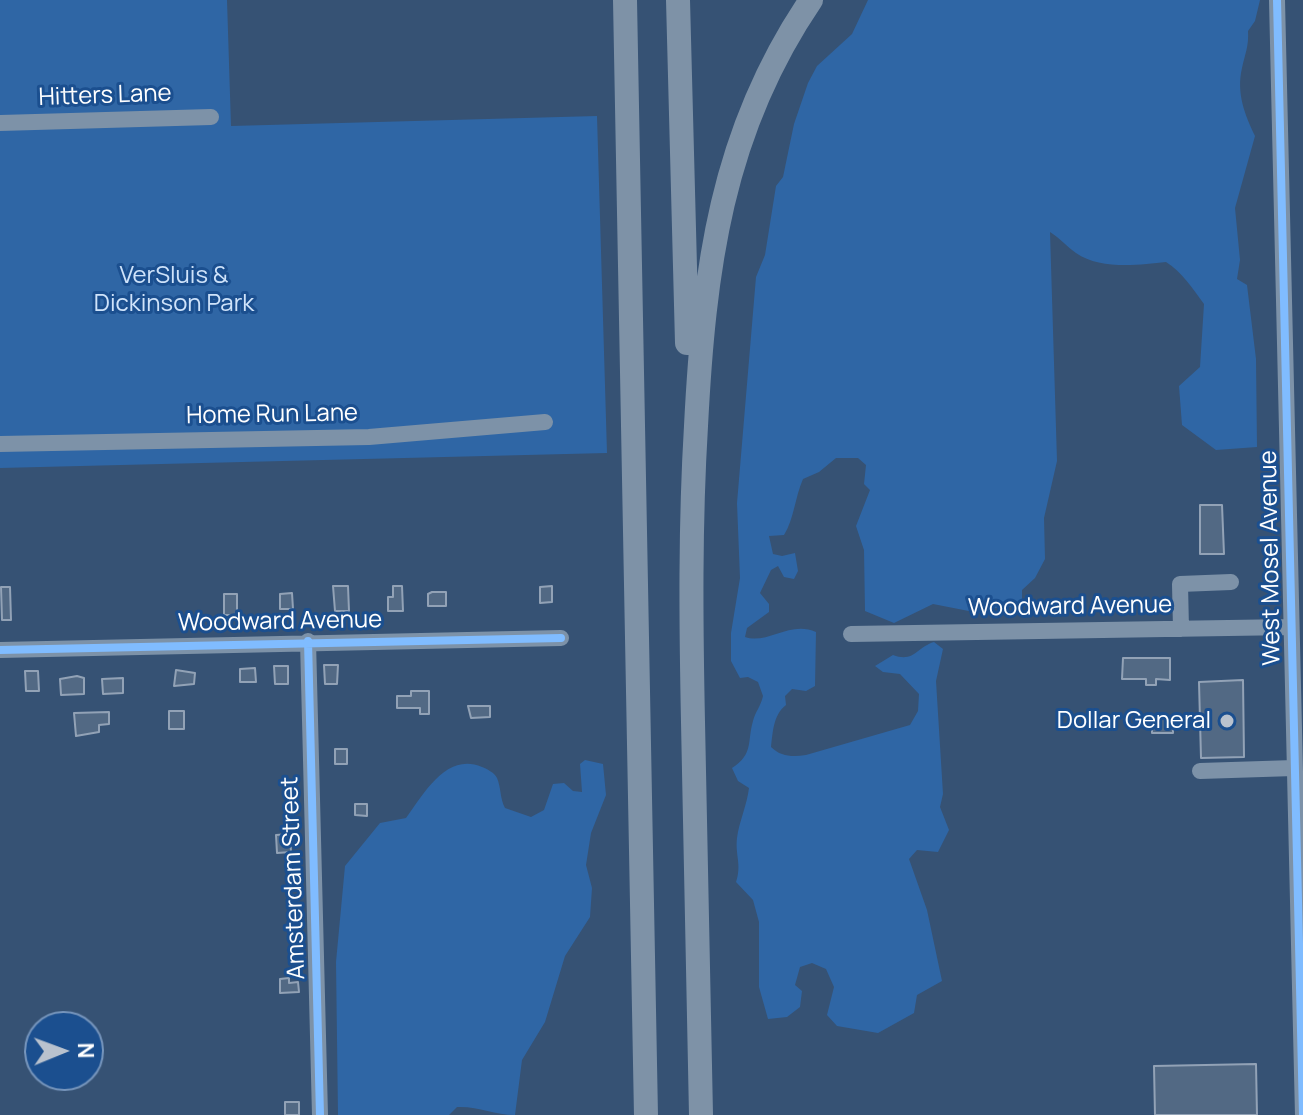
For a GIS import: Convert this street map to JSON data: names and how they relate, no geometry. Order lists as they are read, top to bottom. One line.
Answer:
{"streets":{"street":["Hitters Lane","Home Run Lane","West Mosel Avenue","Woodward Avenue","Amsterdam Street"]},"crossings":[["West Mosel Avenue","Woodward Avenue"],["Woodward Avenue","Amsterdam Street"]],"parks":["VerSluis & Dickinson Park"],"places":["Dollar General"],"north":"right"}
